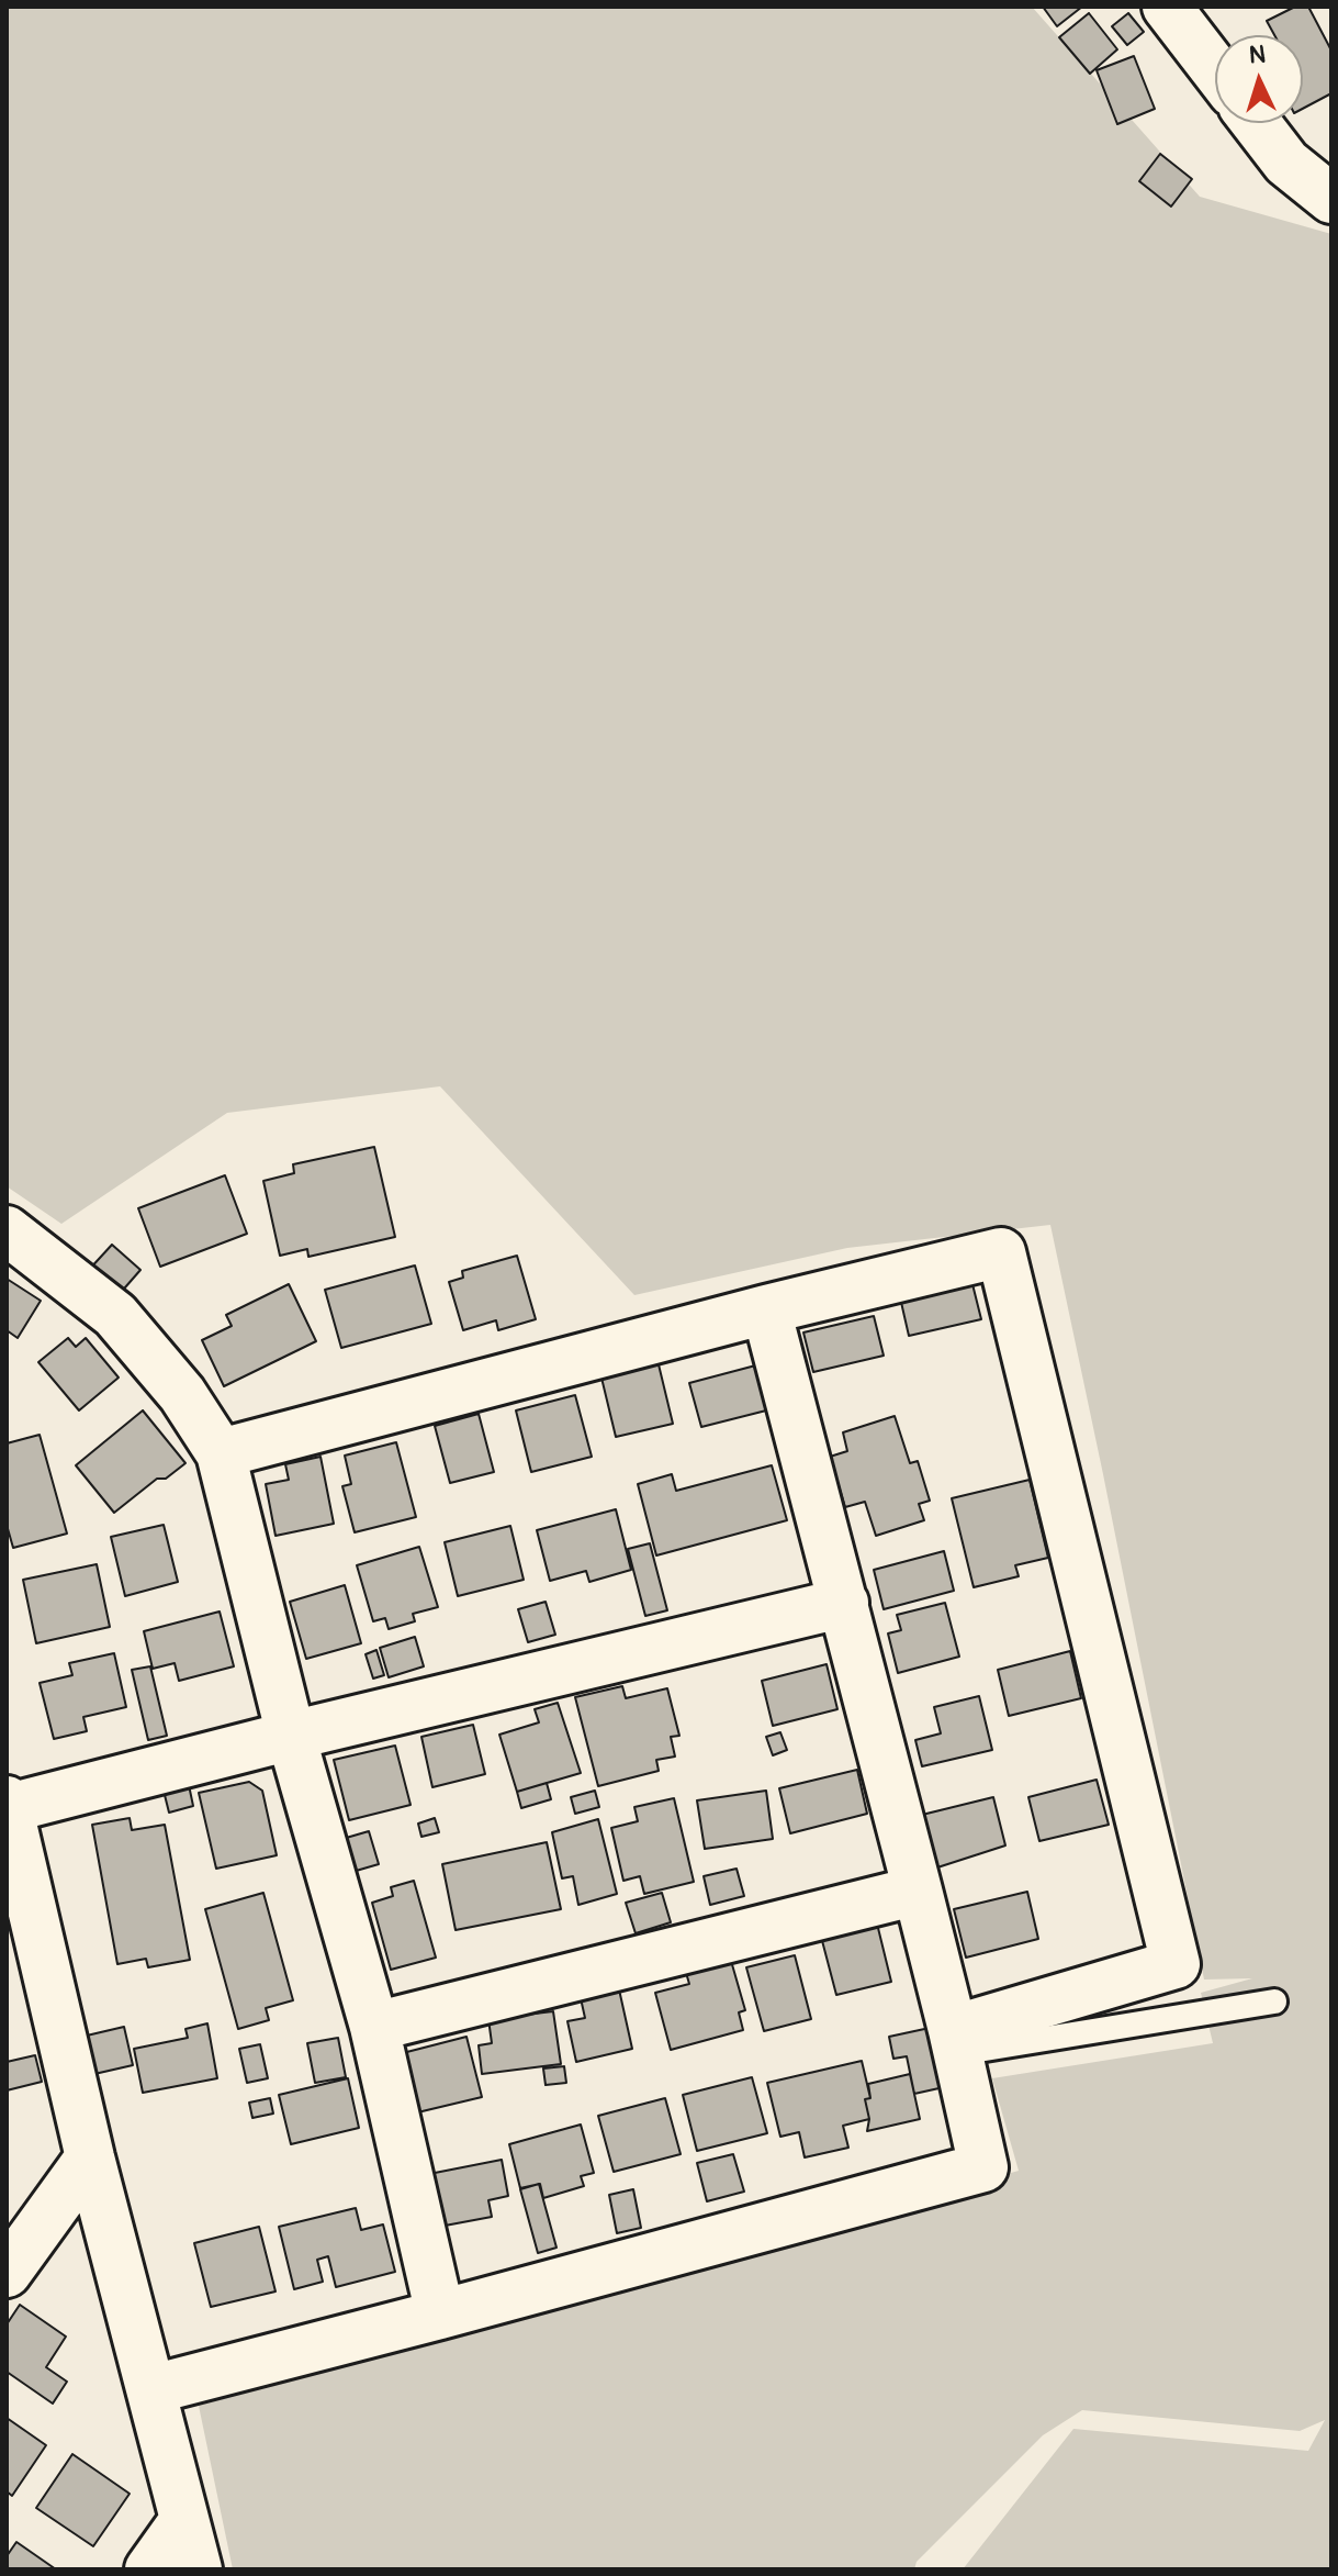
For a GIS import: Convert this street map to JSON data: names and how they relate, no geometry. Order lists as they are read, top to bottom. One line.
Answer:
{"north":"top"}
